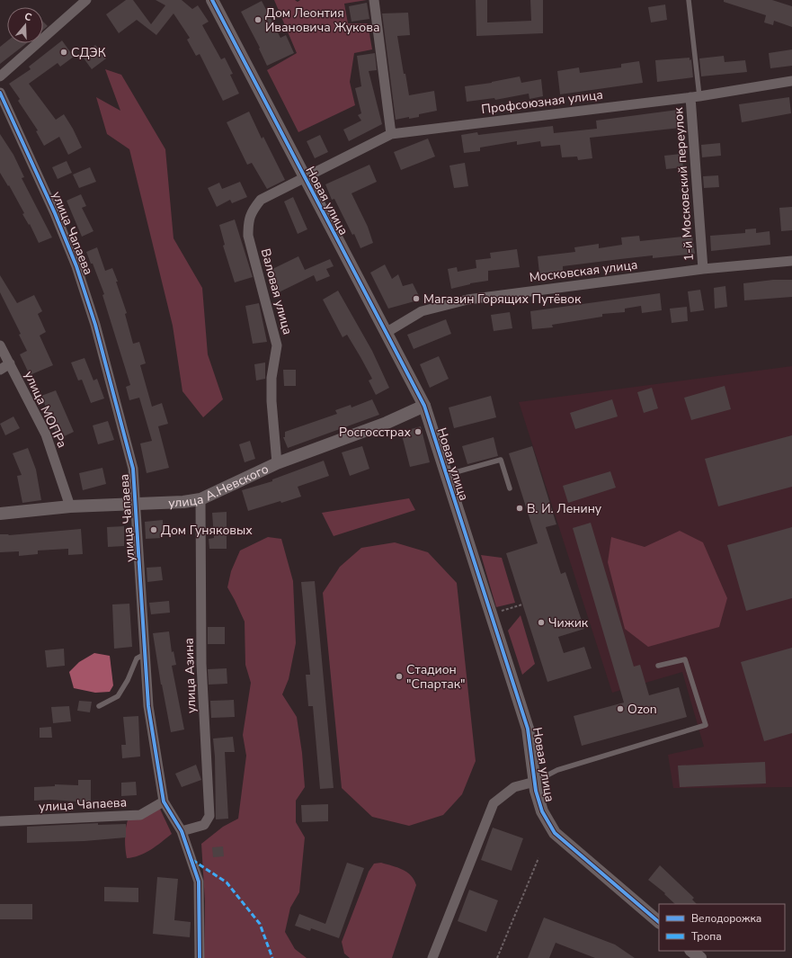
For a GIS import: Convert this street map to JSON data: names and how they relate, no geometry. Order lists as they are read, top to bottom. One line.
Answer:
{"streets":{"street":["Профсоюзная улица","1-й Московский переулок","Новая улица","улица Чапаева","Московская улица","Валовая улица","улица МОПРа","улица А.Невского","улица Азина"]},"crossings":[["Профсоюзная улица","1-й Московский переулок"],["Профсоюзная улица","Новая улица"],["Профсоюзная улица","Валовая улица"],["1-й Московский переулок","Московская улица"],["Новая улица","Московская улица"],["Новая улица","Валовая улица"],["Новая улица","улица А.Невского"],["улица Чапаева","улица А.Невского"],["улица Чапаева","улица Азина"],["Валовая улица","улица А.Невского"],["улица МОПРа","улица А.Невского"],["улица А.Невского","улица Азина"]],"places":["Дом Леонтия Ивановича Жукова","СДЭК","Магазин Горящих Путёвок","Росгосстрах","В. И. Ленину","Дом Гуняковых","Чижик","Стадион \"Спартак\"","Ozon"],"legend":["Велодорожка","Тропа"],"north":"top"}
